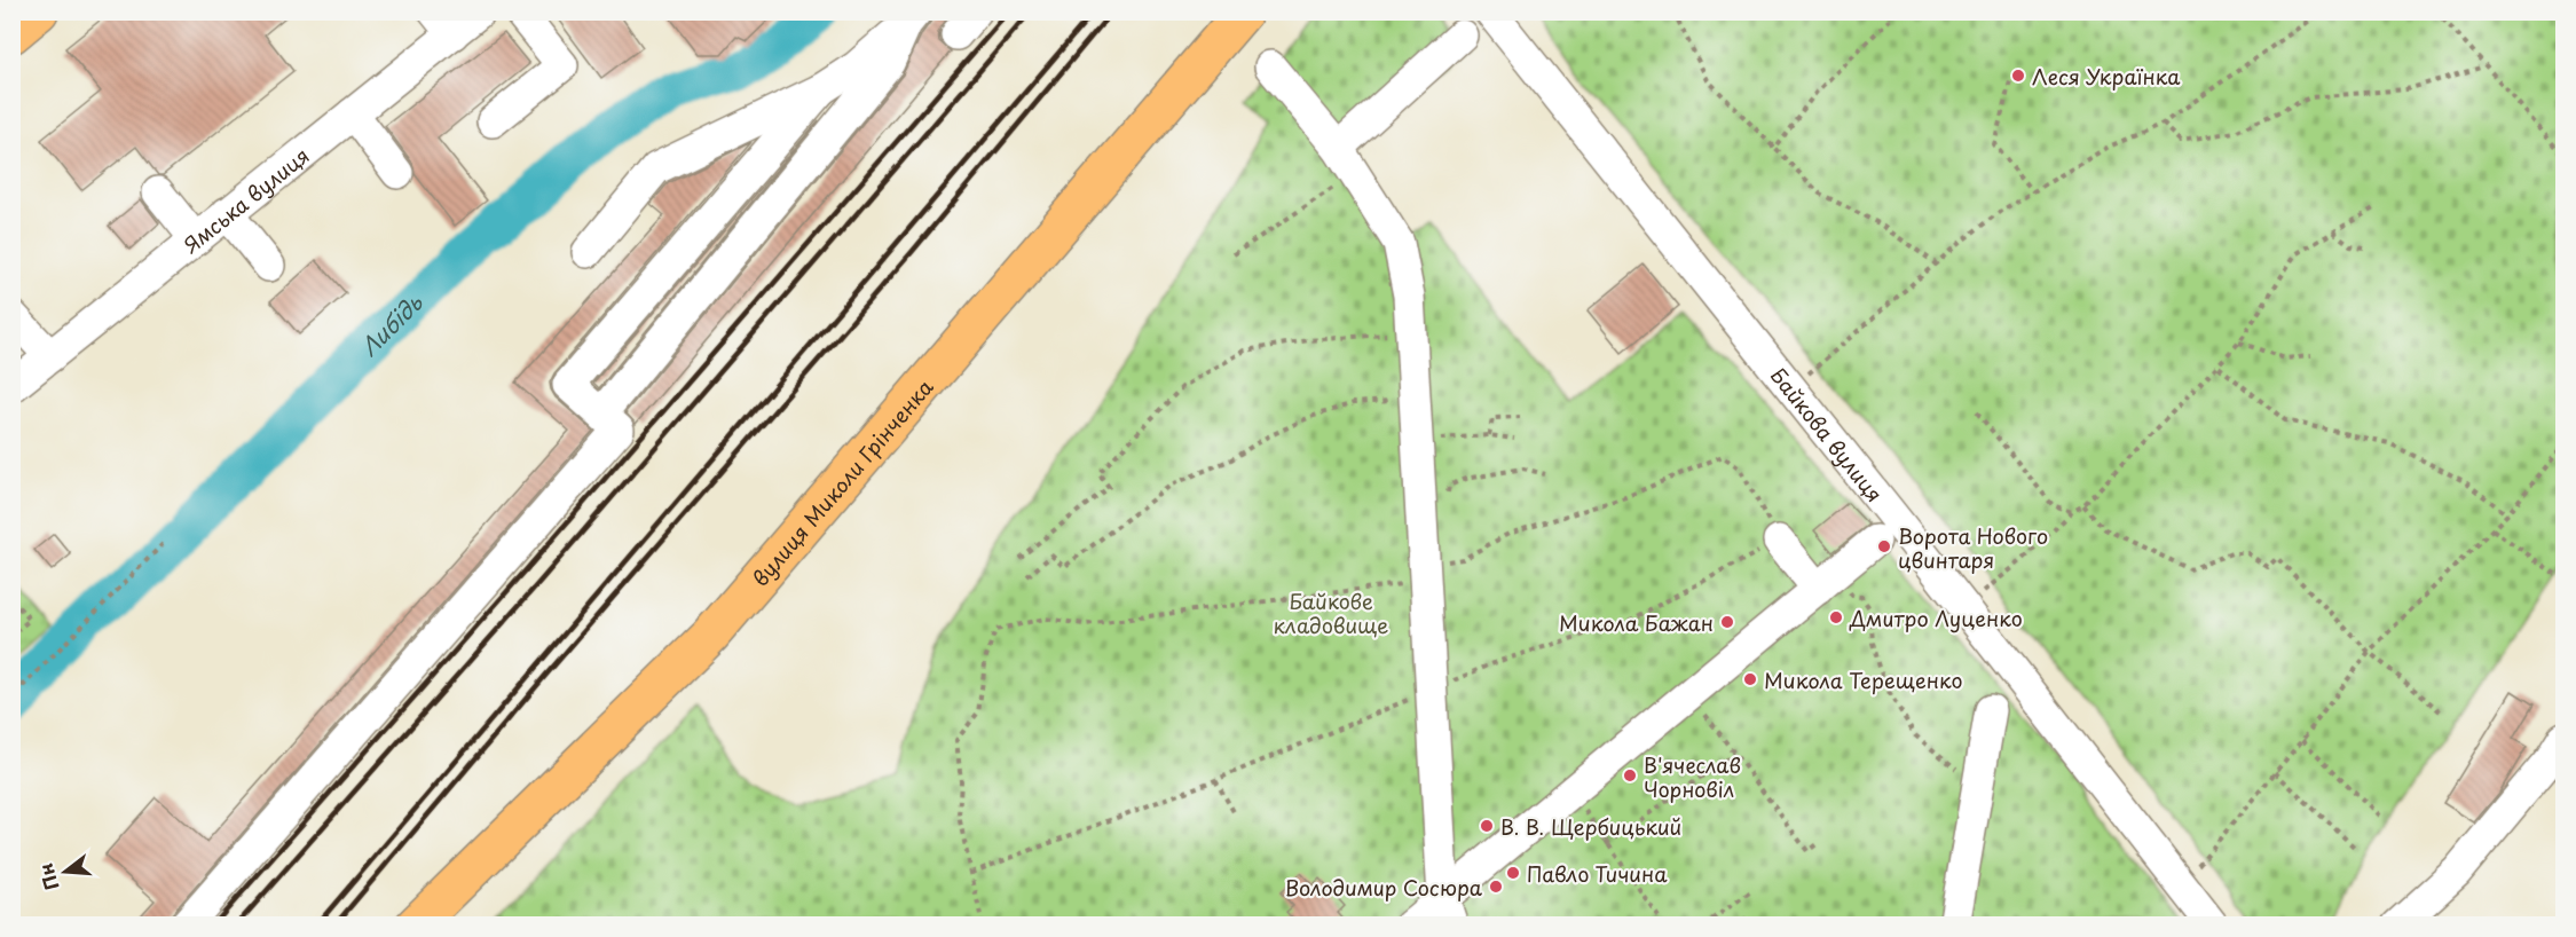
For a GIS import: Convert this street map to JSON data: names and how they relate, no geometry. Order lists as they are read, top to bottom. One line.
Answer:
{"streets":{"main road":["вулиця Миколи Грінченка"],"street":["Ямська вулиця","Байкова вулиця"]},"water":["Либідь"],"parks":["Байкове кладовище"],"places":["Леся Українка","Ворота Нового цвинтаря","Дмитро Луценко","Микола Бажан","Микола Терещенко","В'ячеслав Чорновіл","В. В. Щербицький","Павло Тичина","Володимир Сосюра"],"north":"left"}
